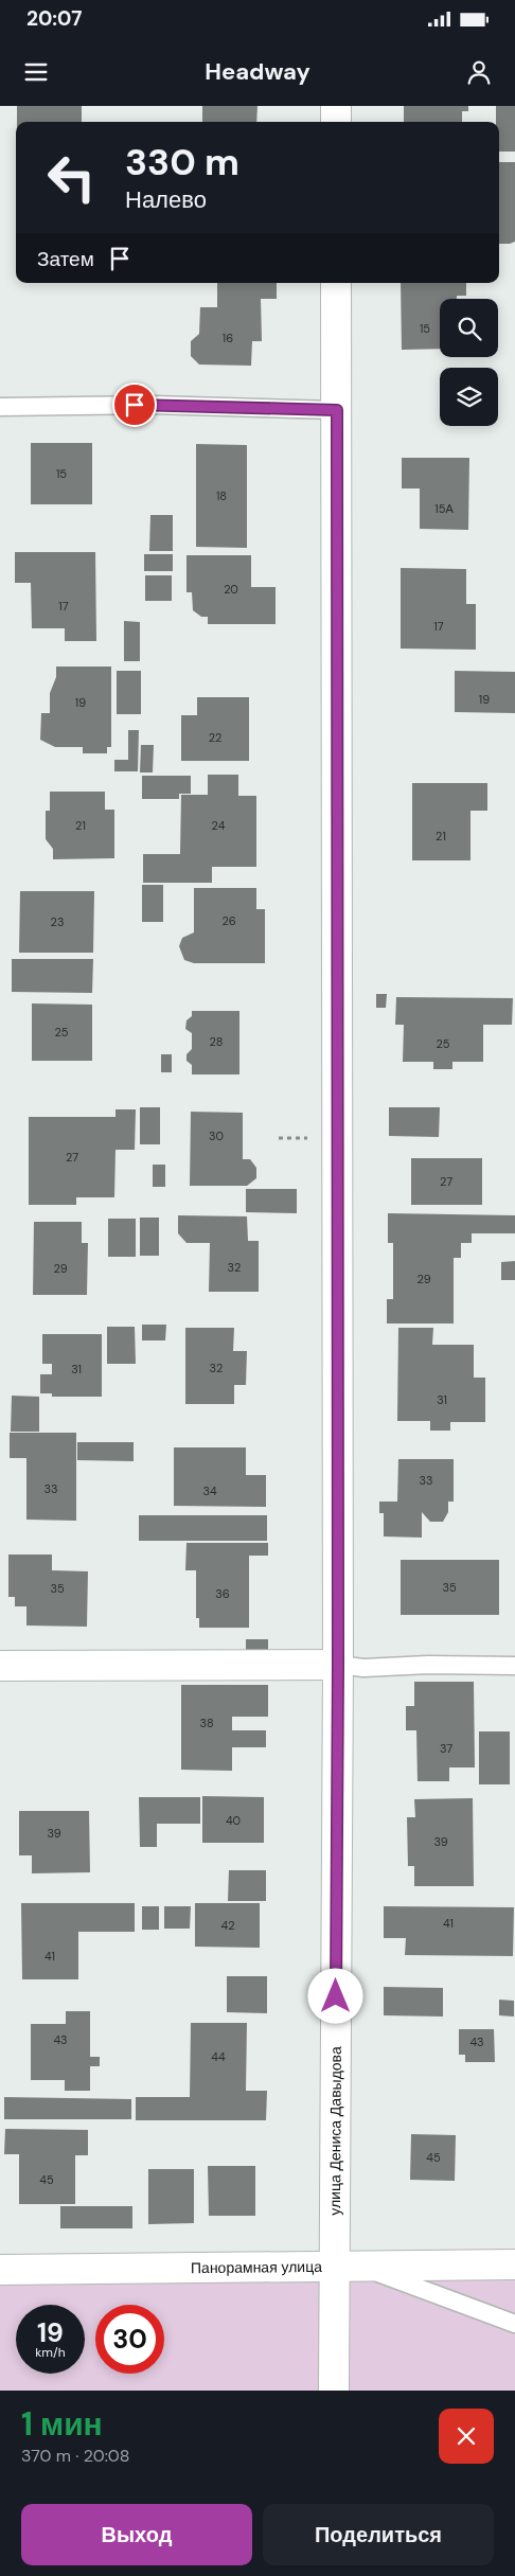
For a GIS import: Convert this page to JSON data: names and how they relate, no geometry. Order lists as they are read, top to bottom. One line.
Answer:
{"streets":{"street":["улица Дениса Давыдова","Панорамная улица"]},"crossings":[["улица Дениса Давыдова","Панорамная улица"]],"house_numbers":["15","16","15","18","15А","20","17","17","19","19","22","21","24","21","26","23","25","28","25","30","27","27","32","29","29","32","31","31","33","33","34","35","35","36","38","37","40","39","39","41","42","41","43","43","44","45","45"],"page":{"status":"20:07","header":"Headway","turn":["330 m","Налево"],"then":"Затем","speed":"19 km/h","limit":"30","heading":["1 мин","370 m · 20:08"],"buttons":["Выход","Поделиться"]}}
